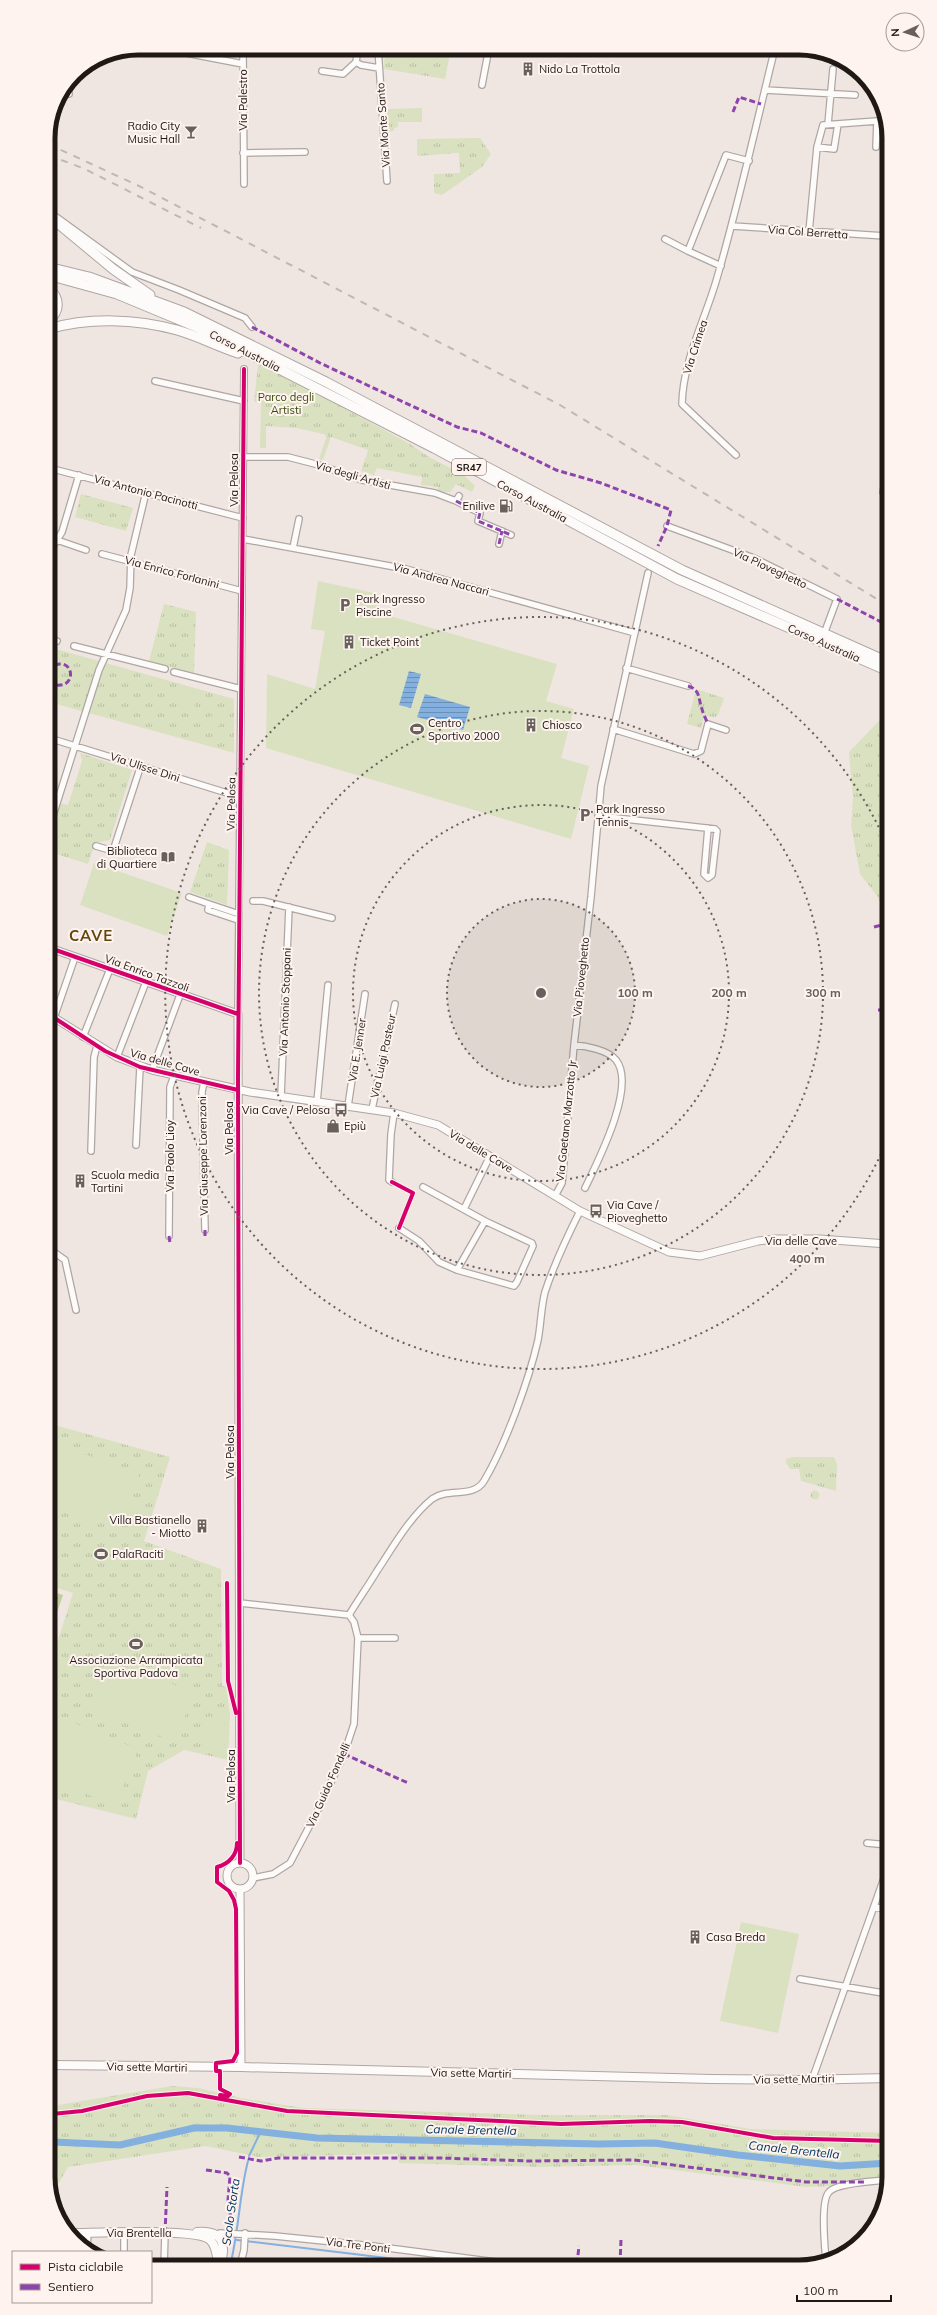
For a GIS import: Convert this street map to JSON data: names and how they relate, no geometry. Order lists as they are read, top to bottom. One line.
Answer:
{"streets":{"highway":["Corso Australia","SR47"],"main road":["Via sette Martiri","Via Brentella"],"street":["Via Palestro","Via Monte Santo","Via Col Berretta","Via Crimea","Via degli Artisti","Via Pelosa","Via Antonio Pacinotti","Via Pioveghetto","Via Enrico Forlanini","Via Andrea Naccari","Via Ulisse Dini","Via Enrico Tazzoli","Via Antonio Stoppani","Via E. Jenner","Via Luigi Pasteur","Via delle Cave","Via Gaetano Marzotto Jr","Via Paolo Lioy","Via Giuseppe Lorenzoni","Via Guido Fondelli","Via Tre Ponti"]},"crossings":[["Via Col Berretta","Via Crimea"],["Corso Australia","Via Pioveghetto"],["Via degli Artisti","Via Pelosa"],["Via Pelosa","Via Antonio Pacinotti"],["Via Pelosa","Via Enrico Forlanini"],["Via Pelosa","Via Andrea Naccari"],["Via Pelosa","Via Ulisse Dini"],["Via Pelosa","Via Enrico Tazzoli"],["Via Pelosa","Via delle Cave"],["Via Pelosa","Via Guido Fondelli"],["Via Pioveghetto","Via Andrea Naccari"],["Via Pioveghetto","Via Gaetano Marzotto Jr"],["Via Antonio Stoppani","Via delle Cave"],["Via E. Jenner","Via delle Cave"],["Via Luigi Pasteur","Via delle Cave"],["Via delle Cave","Via Gaetano Marzotto Jr"],["Via delle Cave","Via Paolo Lioy"],["Via delle Cave","Via Giuseppe Lorenzoni"]],"districts":["CAVE"],"water":["Canale Brentella","Scolo Storta"],"parks":["Parco degli Artisti"],"places":{"building":["Nido La Trottola","Ticket Point","Chiosco","Scuola media Tartini","Villa Bastianello - Miotto","Casa Breda"],"bar":["Radio City Music Hall"],"fuel station":["Enilive"],"parking":["Park Ingresso Piscine","Park Ingresso Tennis"],"sports":["Centro Sportivo 2000","PalaRaciti","Associazione Arrampicata Sportiva Padova"],"library":["Biblioteca di Quartiere"],"bus stop":["Via Cave / Pelosa","Via Cave / Pioveghetto"],"shop":["Epiù"]},"legend":["Pista ciclabile","Sentiero"],"scale_bar":"100 m","north":"left","rings":["100 m","200 m","300 m","400 m"]}
